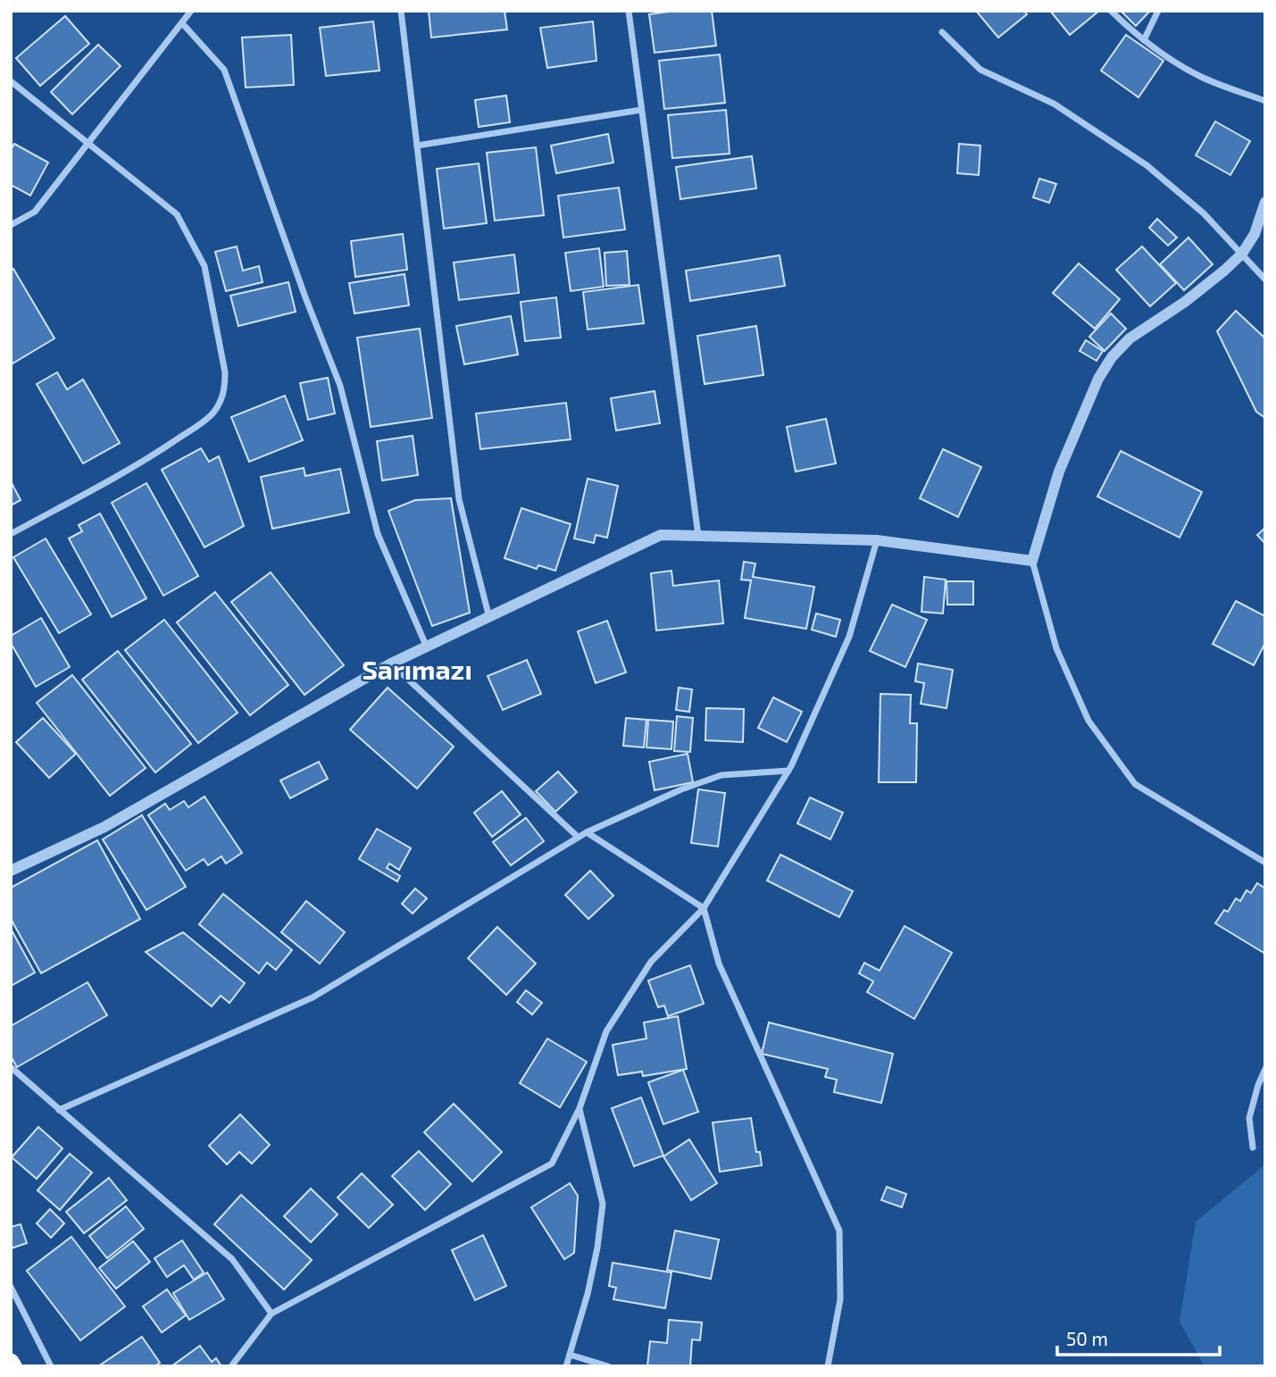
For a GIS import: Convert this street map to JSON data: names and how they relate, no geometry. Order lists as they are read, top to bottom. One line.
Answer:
{"districts":["Sarımazı"],"scale_bar":"50 m"}
